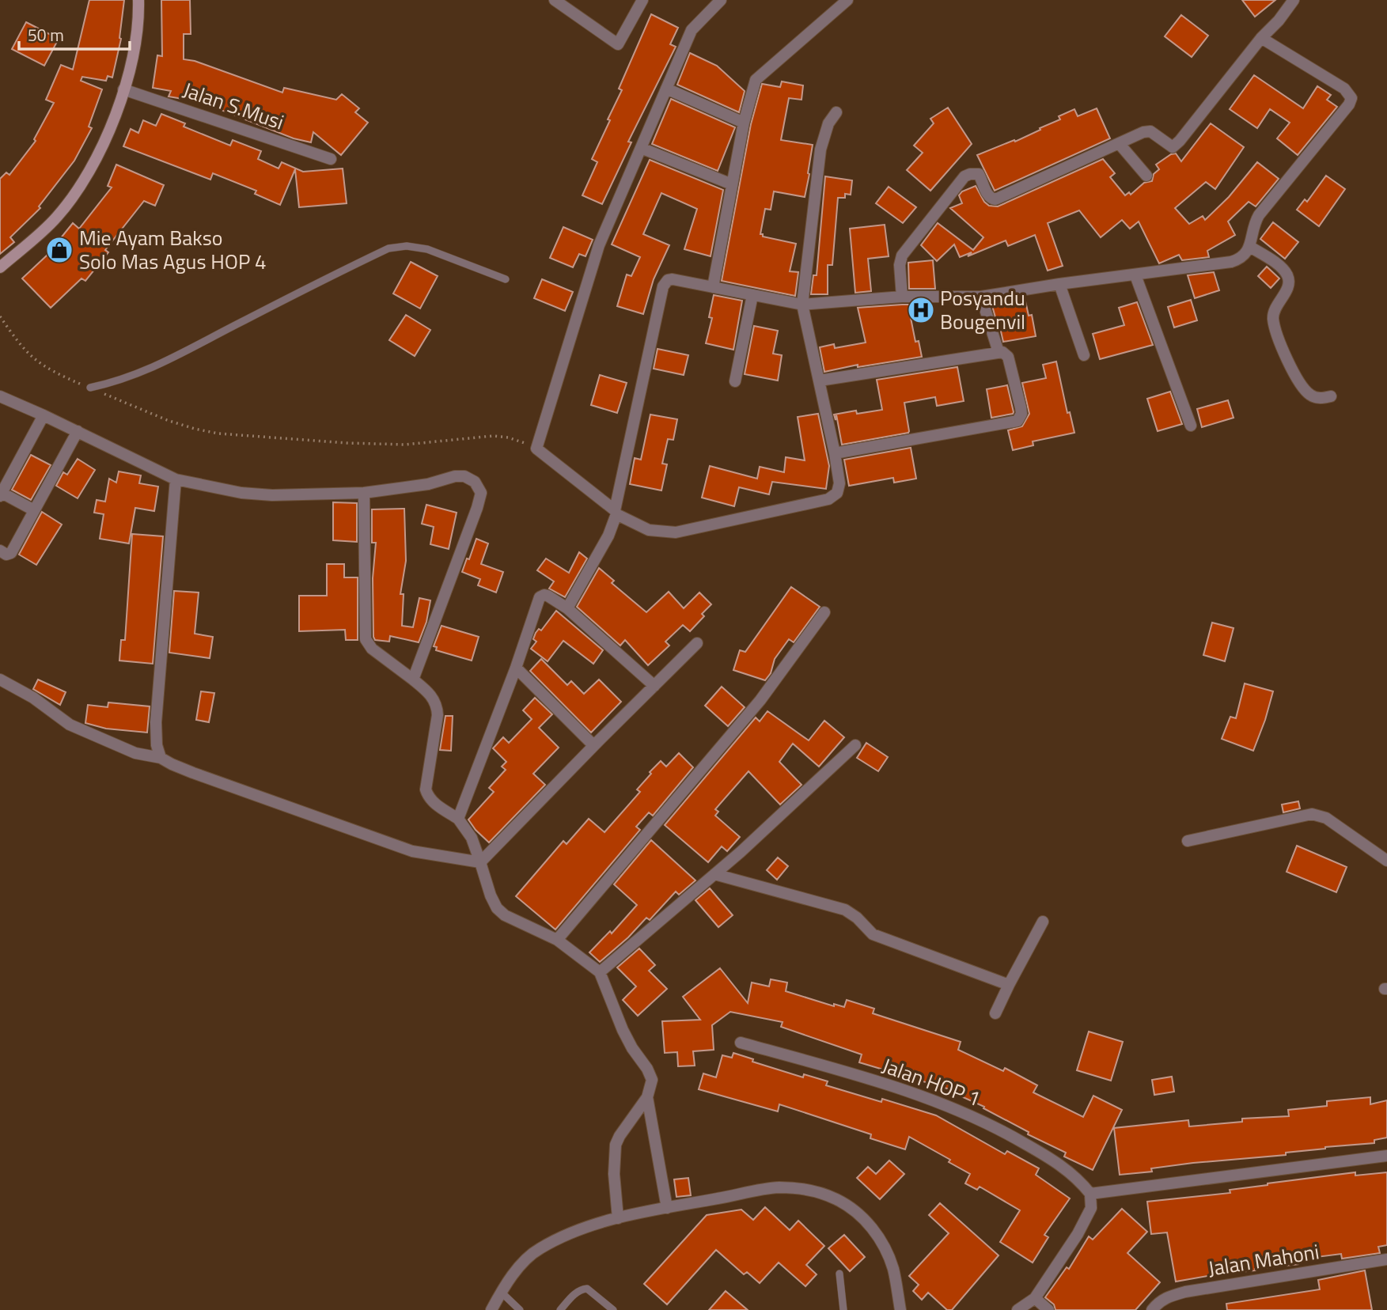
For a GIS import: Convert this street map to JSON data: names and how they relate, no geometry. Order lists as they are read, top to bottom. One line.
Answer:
{"streets":{"street":["Jalan S.Musi","Jalan HOP 1","Jalan Mahoni"]},"places":{"shop":["Mie Ayam Bakso Solo Mas Agus HOP 4"],"hospital":["Posyandu Bougenvil"]},"scale_bar":"50 m"}
